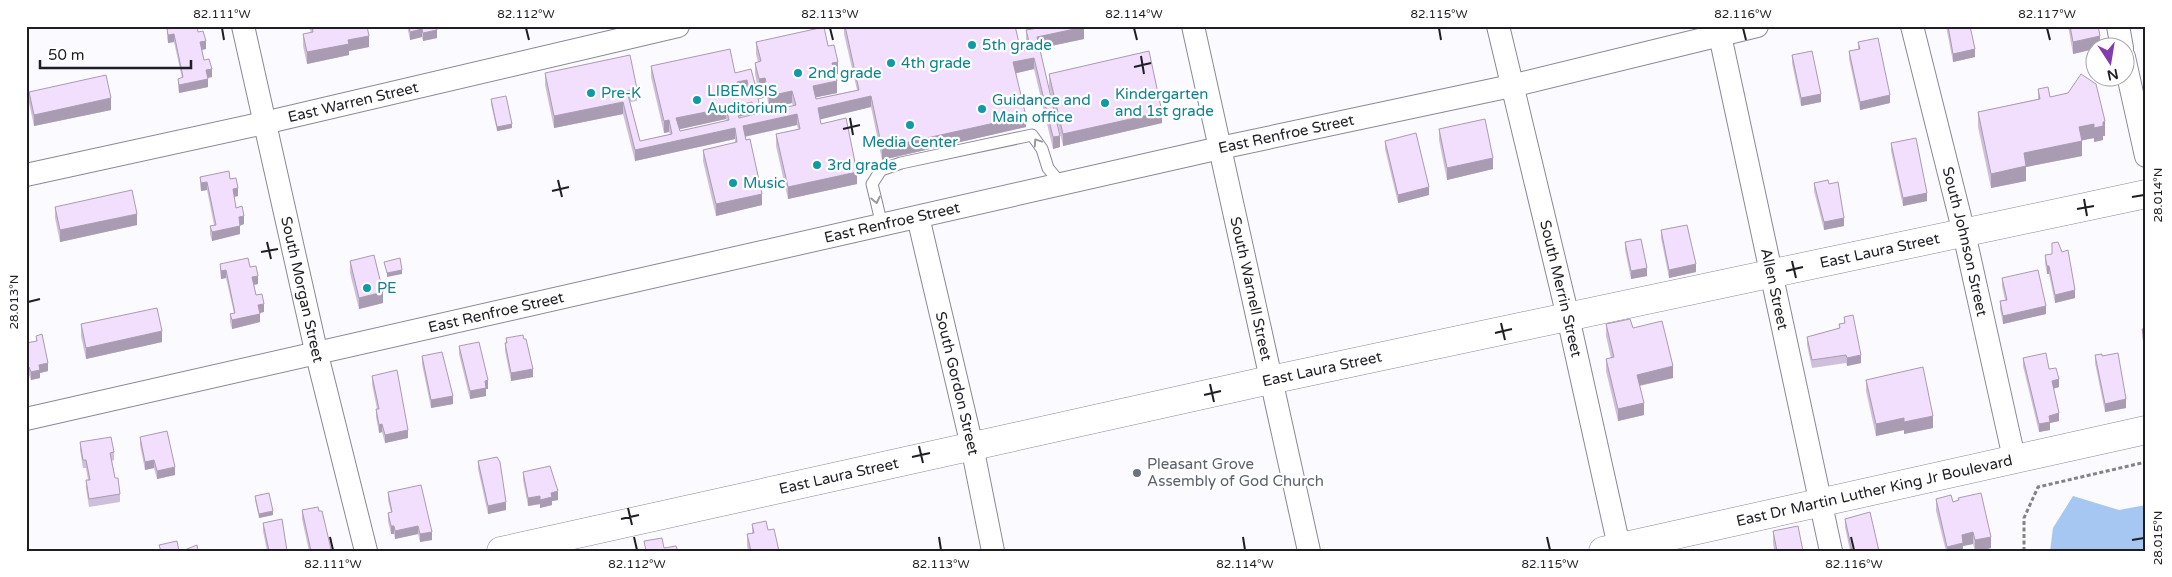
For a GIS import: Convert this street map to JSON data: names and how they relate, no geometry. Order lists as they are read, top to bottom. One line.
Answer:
{"streets":{"street":["East Warren Street","East Renfroe Street","South Johnson Street","East Laura Street","South Merrin Street","South Morgan Street","South Warnell Street","Allen Street","South Gordon Street","East Dr Martin Luther King Jr Boulevard"]},"crossings":[["East Warren Street","South Morgan Street"],["East Renfroe Street","South Merrin Street"],["East Renfroe Street","South Morgan Street"],["East Renfroe Street","South Warnell Street"],["East Renfroe Street","Allen Street"],["East Renfroe Street","South Gordon Street"],["South Johnson Street","East Laura Street"],["South Johnson Street","East Dr Martin Luther King Jr Boulevard"],["East Laura Street","South Merrin Street"],["East Laura Street","South Warnell Street"],["East Laura Street","Allen Street"],["East Laura Street","South Gordon Street"],["South Merrin Street","East Dr Martin Luther King Jr Boulevard"],["Allen Street","East Dr Martin Luther King Jr Boulevard"]],"places":["5th grade","4th grade","2nd grade","Pre-K","LIBEMSIS Auditorium","Kindergarten and 1st grade","Guidance and Main office","Media Center","3rd grade","Music","PE","Pleasant Grove Assembly of God Church"],"scale_bar":"50 m","north":"bottom","coordinates":["82.111°W","82.112°W","82.113°W","82.114°W","82.115°W","82.116°W","82.117°W","28.014°N","28.013°N","28.015°N"]}
